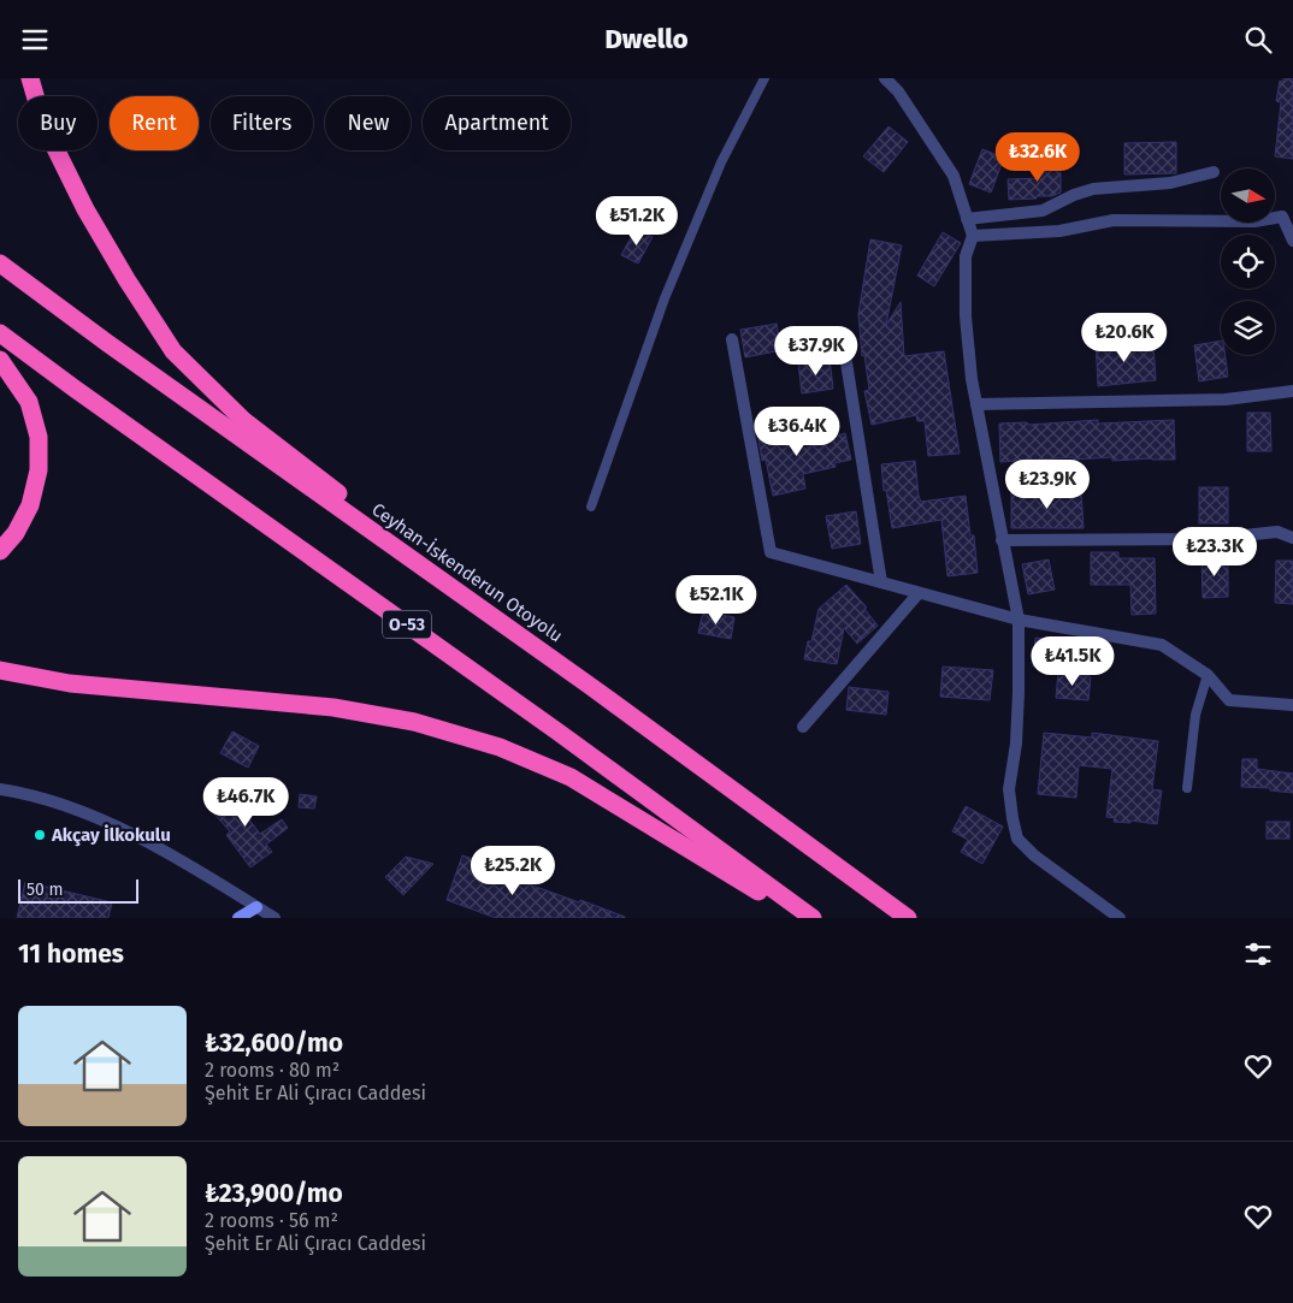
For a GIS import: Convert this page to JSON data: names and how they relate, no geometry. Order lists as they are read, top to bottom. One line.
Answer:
{"streets":{"highway":["Ceyhan-İskenderun Otoyolu","O-53"]},"places":["Akçay İlkokulu"],"scale_bar":"50 m","north":"right","page":{"header":"Dwello","chip":["Buy","Rent","Filters","New","Apartment"],"price":["₺32.6K","₺51.2K","₺20.6K","₺37.9K","₺36.4K","₺23.9K","₺23.3K","₺52.1K","₺41.5K","₺46.7K","₺25.2K"],"scale":"50 m","heading":"11 homes","list":[{"name":"₺32,600/mo","note":"2 rooms · 80 m² · Şehit Er Ali Çıracı Caddesi"},{"name":"₺23,900/mo","note":"2 rooms · 56 m² · Şehit Er Ali Çıracı Caddesi"}]}}
